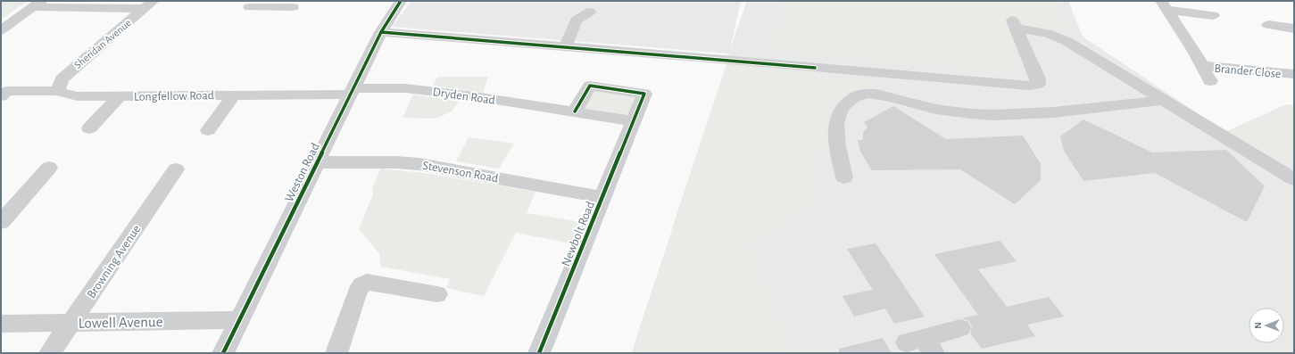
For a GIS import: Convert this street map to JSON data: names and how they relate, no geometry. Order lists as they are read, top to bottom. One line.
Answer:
{"streets":{"street":["Sheridan Avenue","Brander Close","Longfellow Road","Dryden Road","Stevenson Road","Weston Road","Newbolt Road","Browning Avenue","Lowell Avenue"]},"crossings":[["Sheridan Avenue","Longfellow Road"],["Longfellow Road","Dryden Road"],["Longfellow Road","Weston Road"],["Dryden Road","Weston Road"],["Dryden Road","Newbolt Road"],["Stevenson Road","Weston Road"],["Stevenson Road","Newbolt Road"],["Weston Road","Lowell Avenue"],["Browning Avenue","Lowell Avenue"]],"north":"left"}
